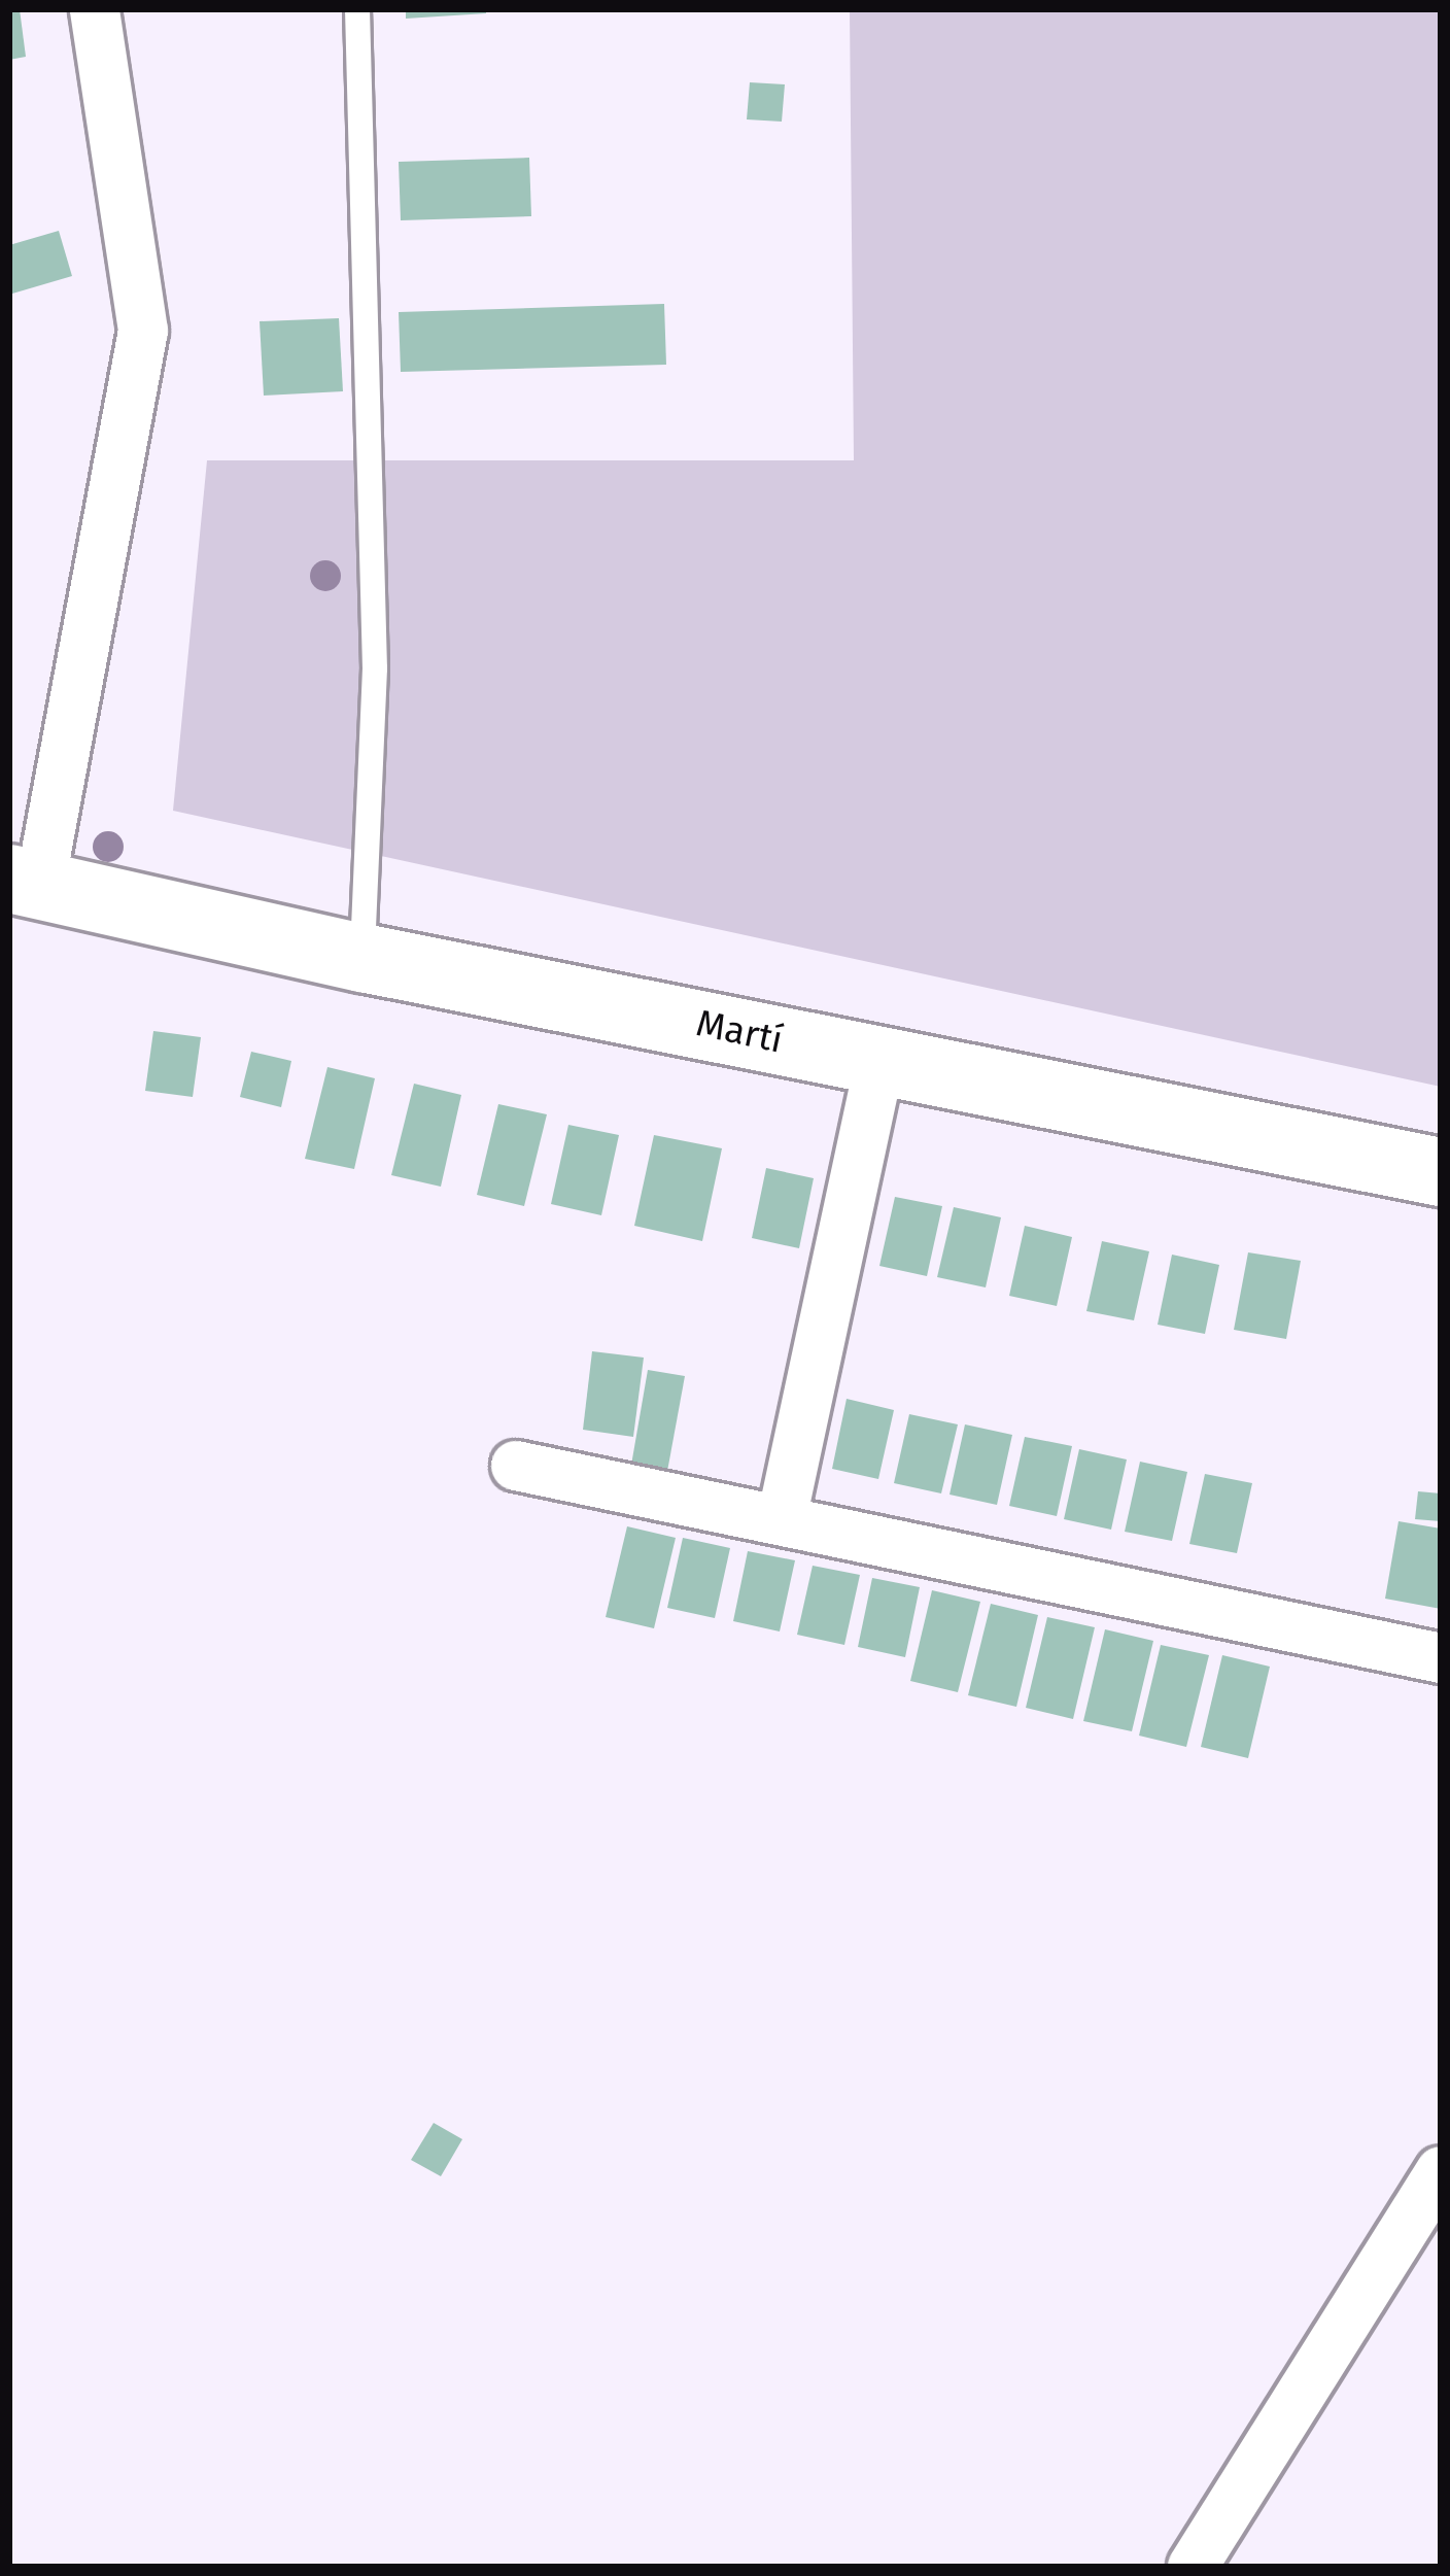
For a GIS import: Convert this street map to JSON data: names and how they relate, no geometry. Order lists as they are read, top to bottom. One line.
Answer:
{"streets":{"main road":["Martí"]}}
